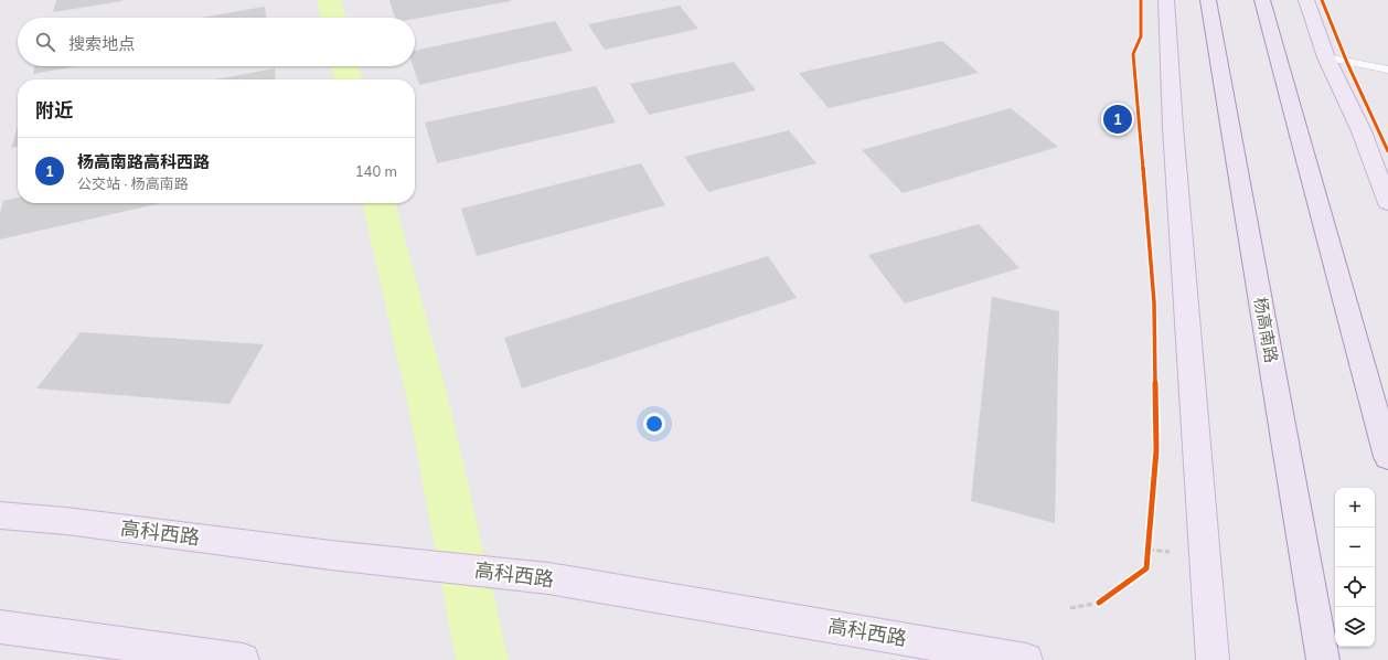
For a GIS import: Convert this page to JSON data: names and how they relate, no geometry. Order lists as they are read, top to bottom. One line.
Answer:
{"streets":{"highway":["杨高南路"],"main road":["高科西路"]},"page":{"search":"搜索地点","heading":"附近","pins":"1","list":[{"mark":"1","name":"杨高南路高科西路","note":"公交站 · 杨高南路","value":"140 m"}],"map_buttons":["+","−"]}}
